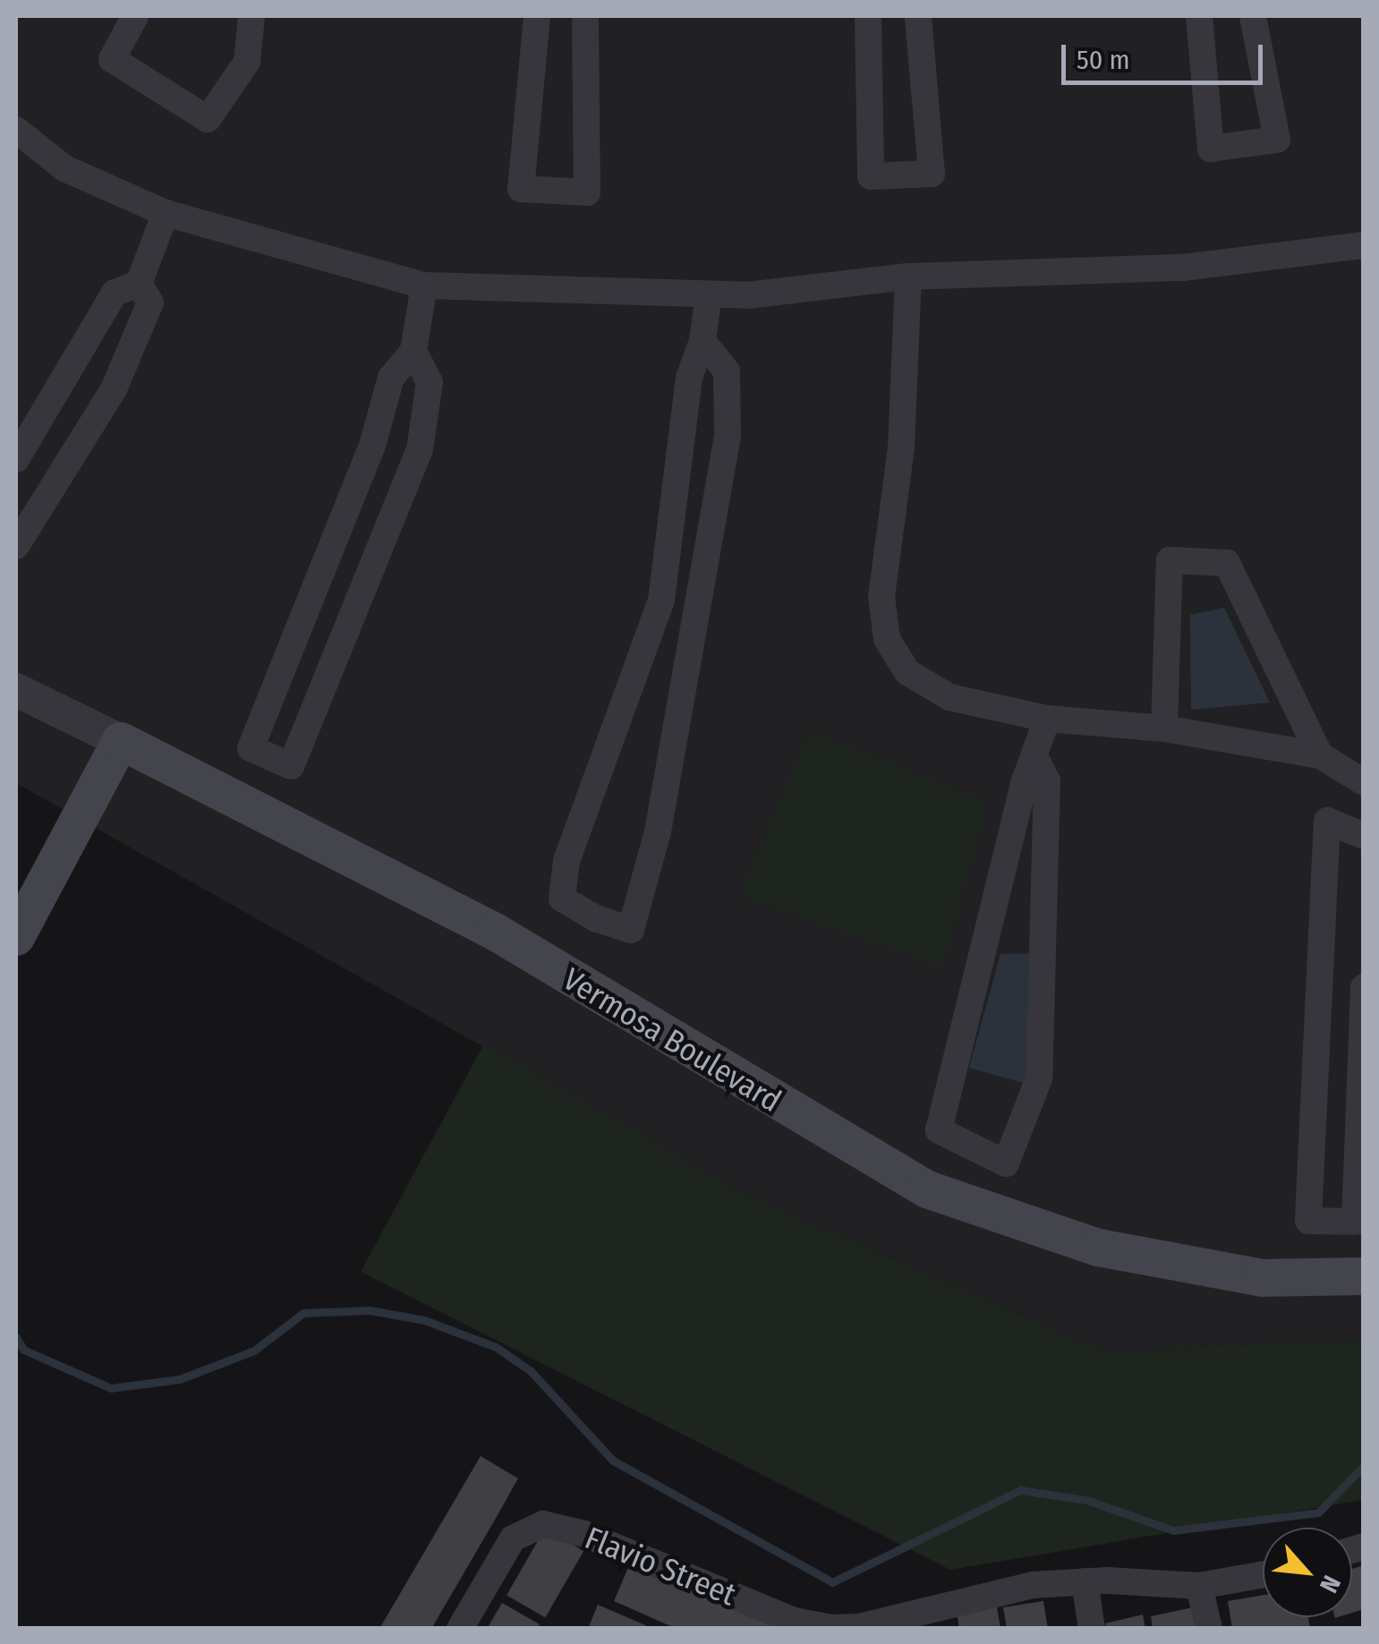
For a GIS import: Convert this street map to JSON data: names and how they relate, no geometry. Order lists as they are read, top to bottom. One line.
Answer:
{"streets":{"main road":["Vermosa Boulevard"],"street":["Flavio Street"]},"scale_bar":"50 m","north":"bottom right"}
